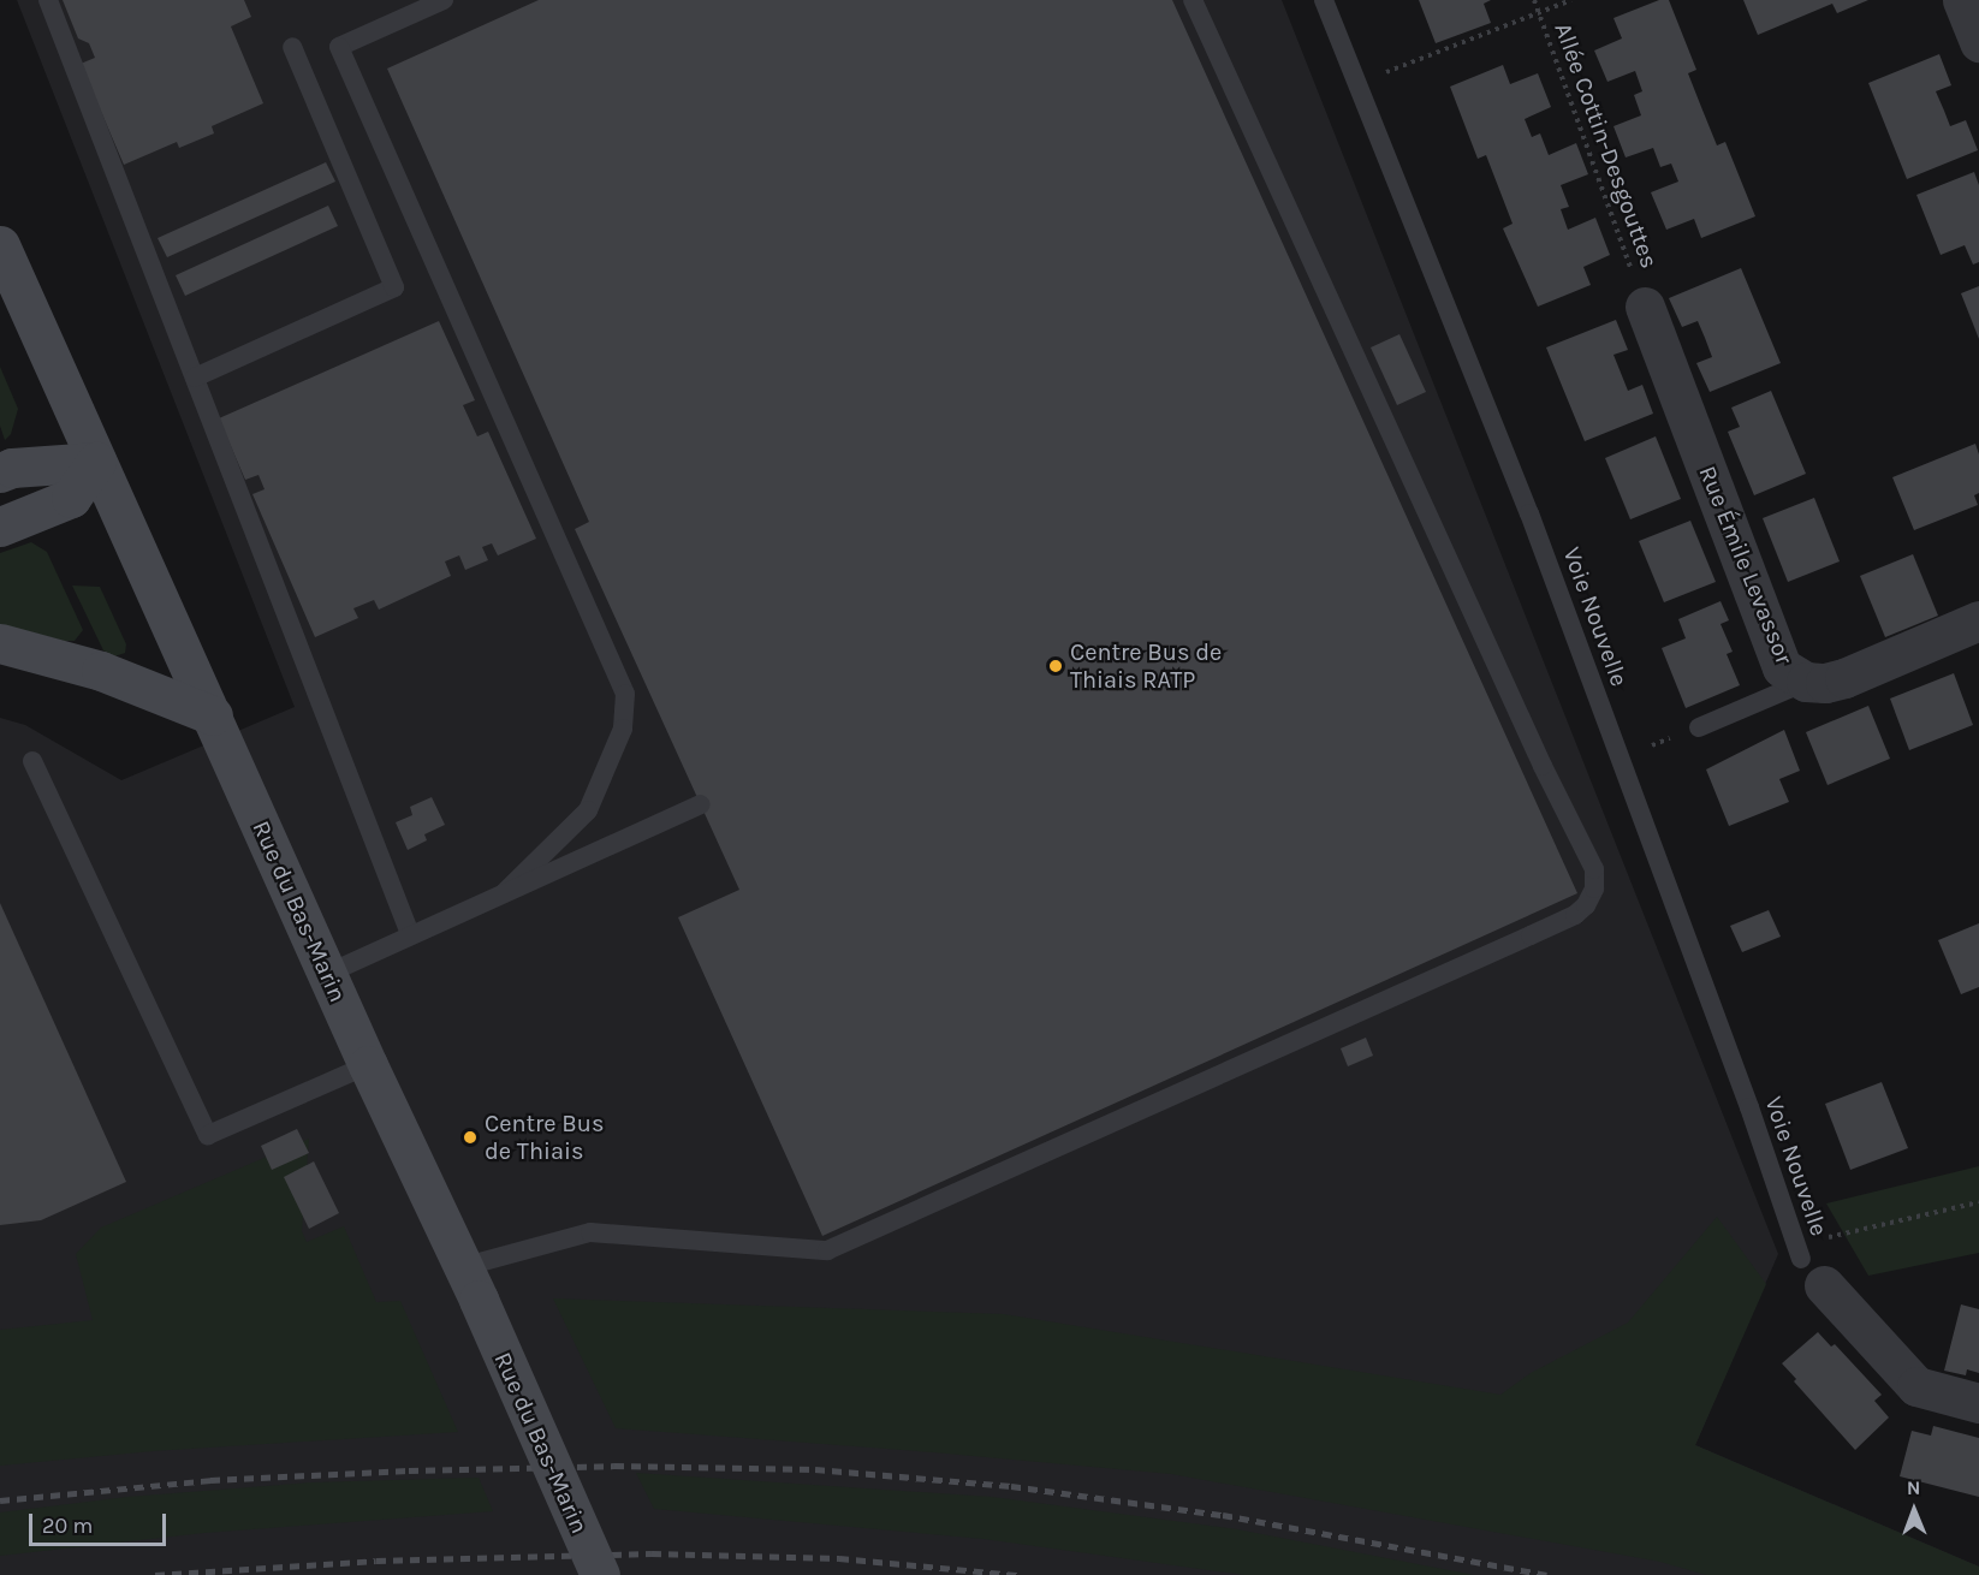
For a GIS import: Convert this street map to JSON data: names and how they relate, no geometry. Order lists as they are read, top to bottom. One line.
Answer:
{"streets":{"main road":["Rue du Bas-Marin"],"street":["Rue Émile Levassor"],"lane":["Voie Nouvelle"],"path":["Allée Cottin-Desgouttes"]},"crossings":[["Allée Cottin-Desgouttes","Rue Émile Levassor"]],"places":["Centre Bus de Thiais RATP","Centre Bus de Thiais"],"scale_bar":"20 m","north":"top"}
